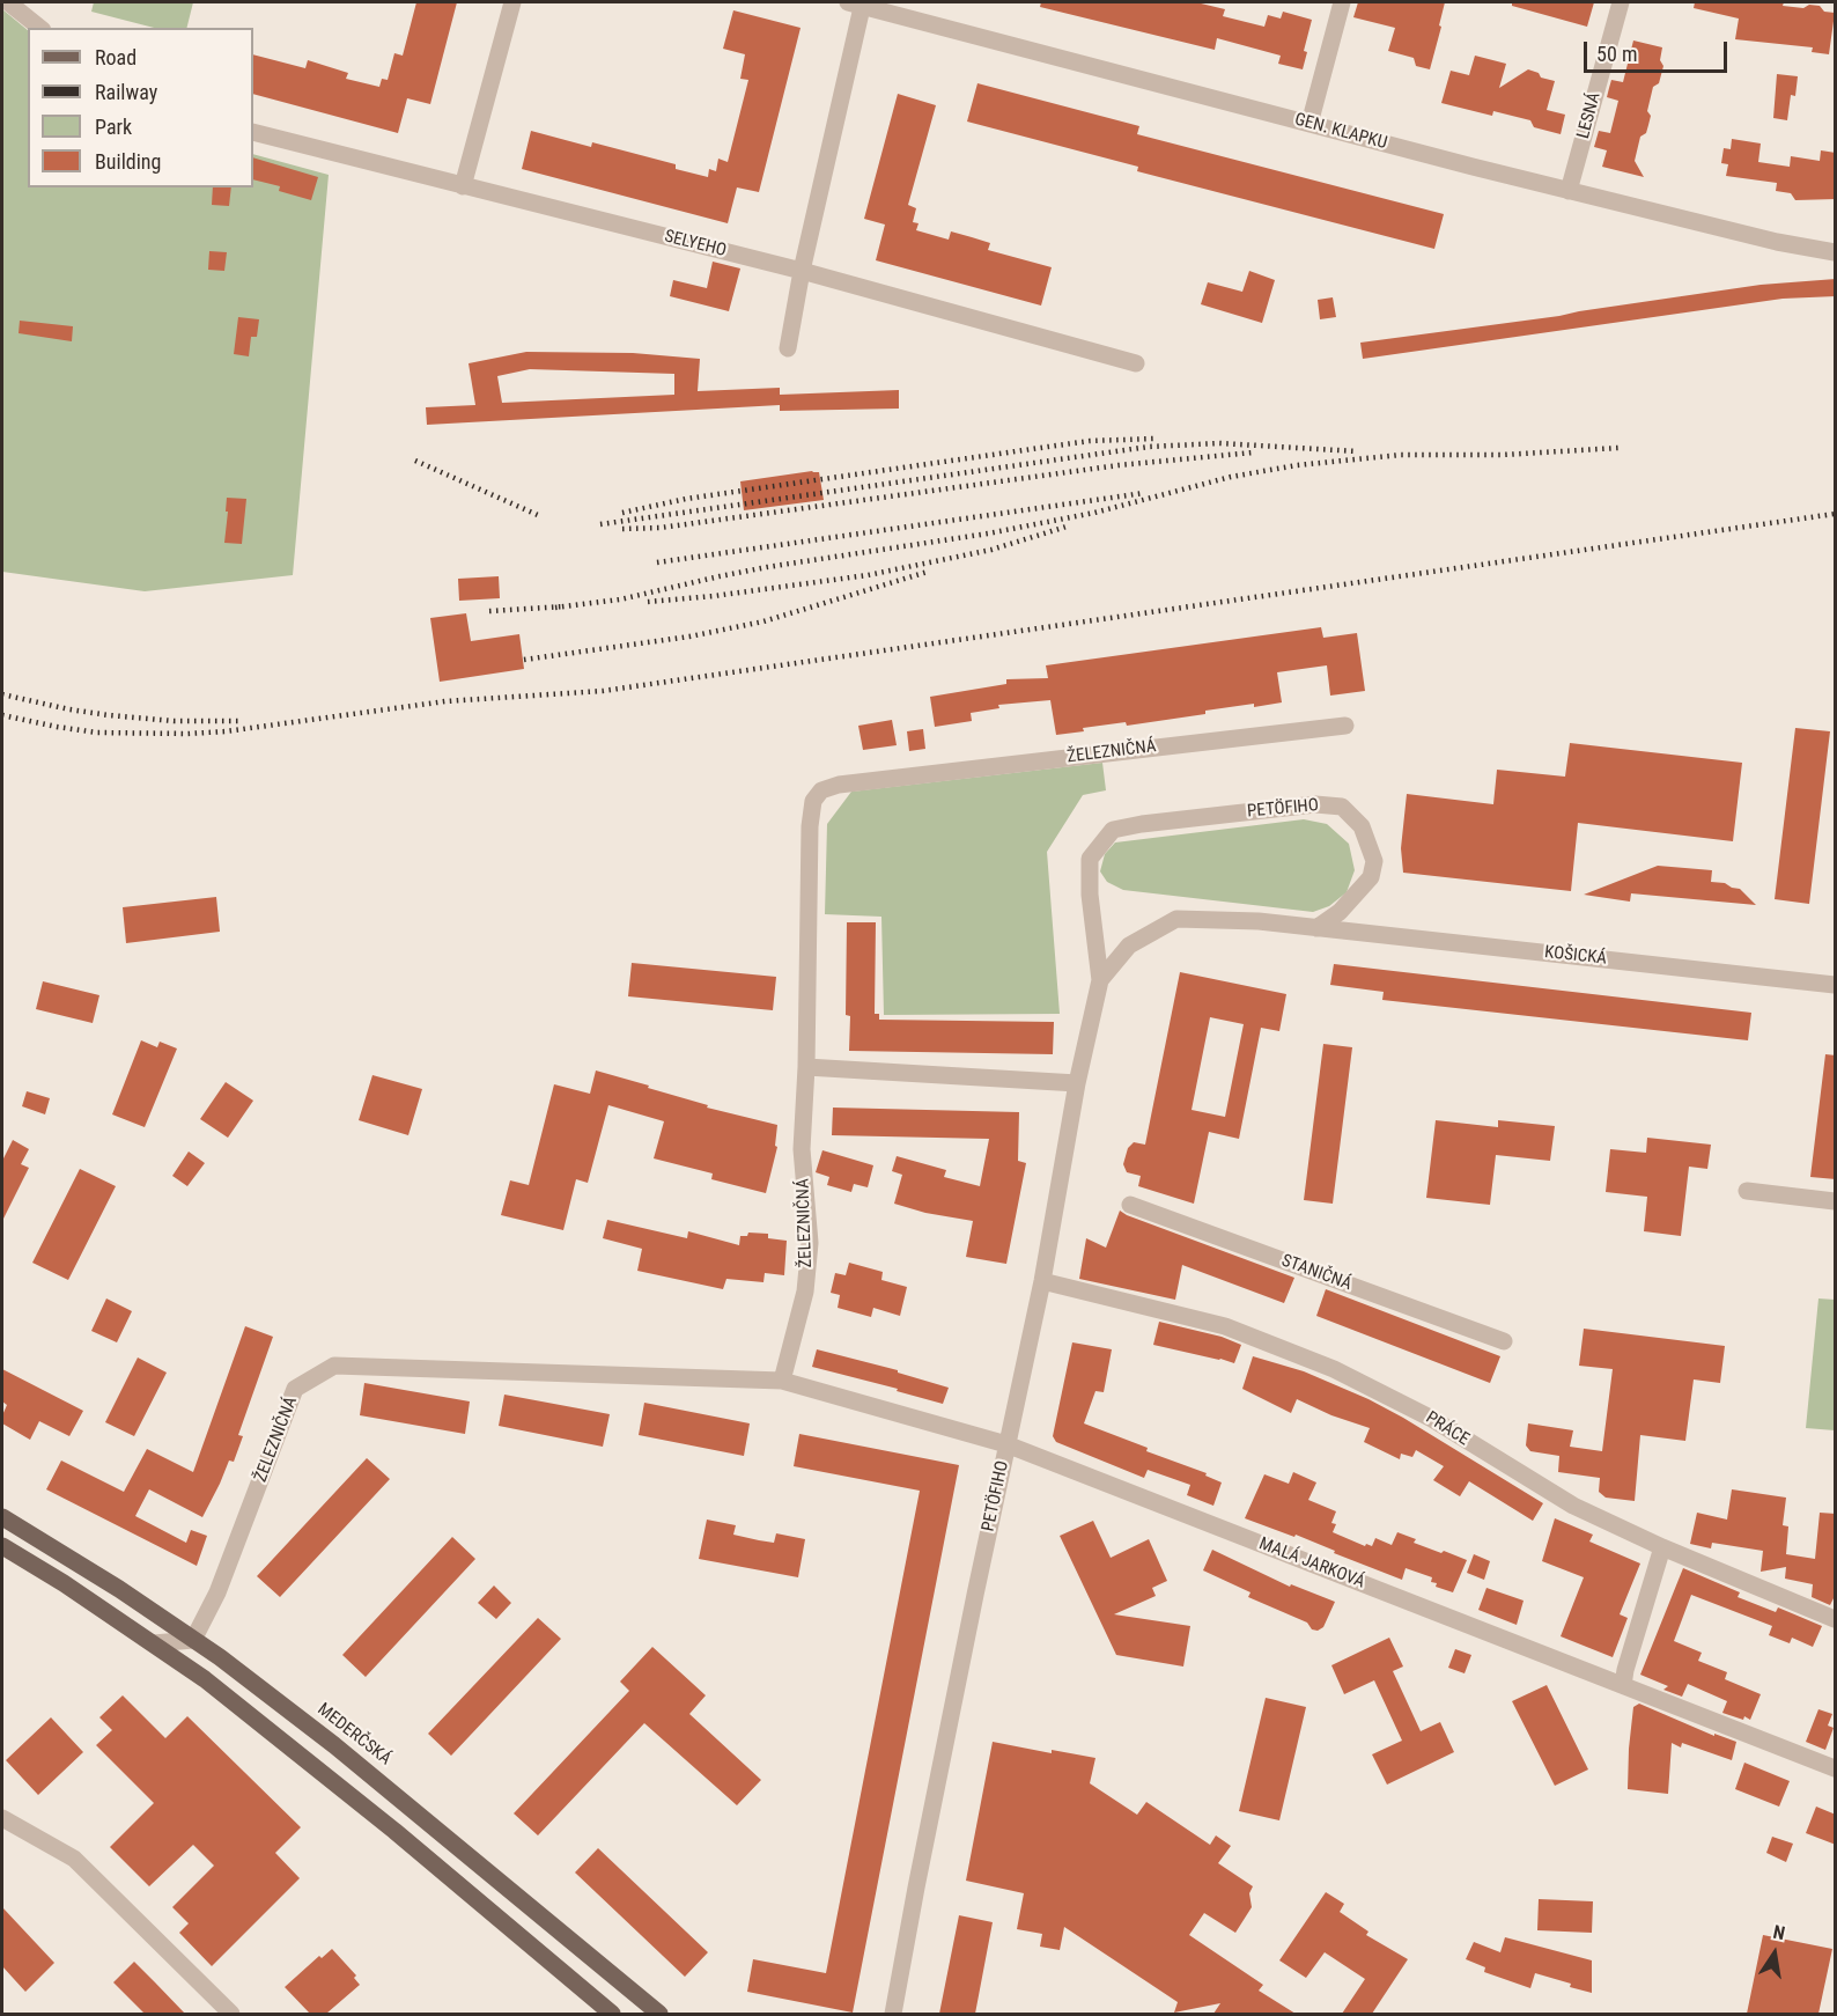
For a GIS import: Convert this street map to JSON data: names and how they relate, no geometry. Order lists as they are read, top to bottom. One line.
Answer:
{"streets":{"main road":["MEDERČSKÁ"],"street":["LESNÁ","GEN. KLAPKU","SELYEHO","ŽELEZNIČNÁ","PETÖFIHO","KOŠICKÁ","STANIČNÁ","PRÁCE","MALÁ JARKOVÁ"]},"crossings":[["LESNÁ","GEN. KLAPKU"],["ŽELEZNIČNÁ","MALÁ JARKOVÁ"],["ŽELEZNIČNÁ","MEDERČSKÁ"],["PETÖFIHO","KOŠICKÁ"],["PETÖFIHO","PRÁCE"],["PETÖFIHO","MALÁ JARKOVÁ"]],"legend":["Road","Railway","Park","Building"],"scale_bar":"50 m","north":"top"}
